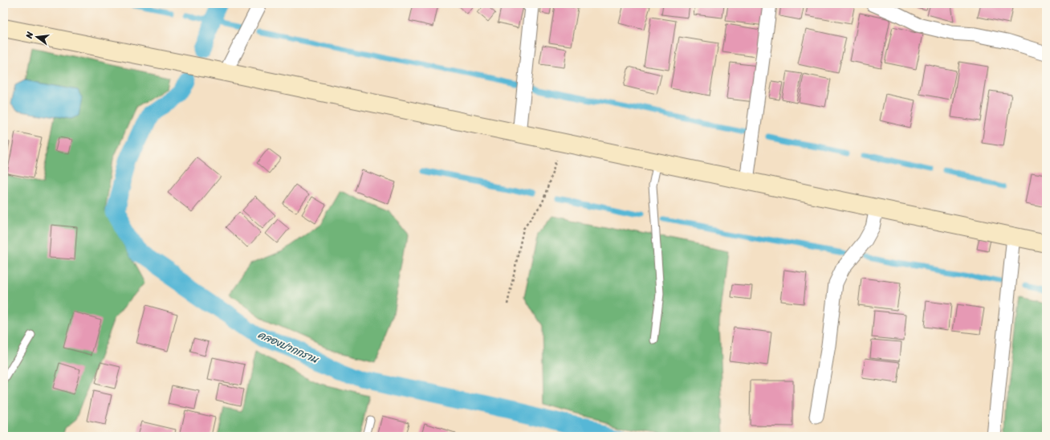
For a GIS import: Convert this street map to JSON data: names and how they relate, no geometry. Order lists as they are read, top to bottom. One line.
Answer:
{"water":["คลองปากกราน"],"north":"left"}
